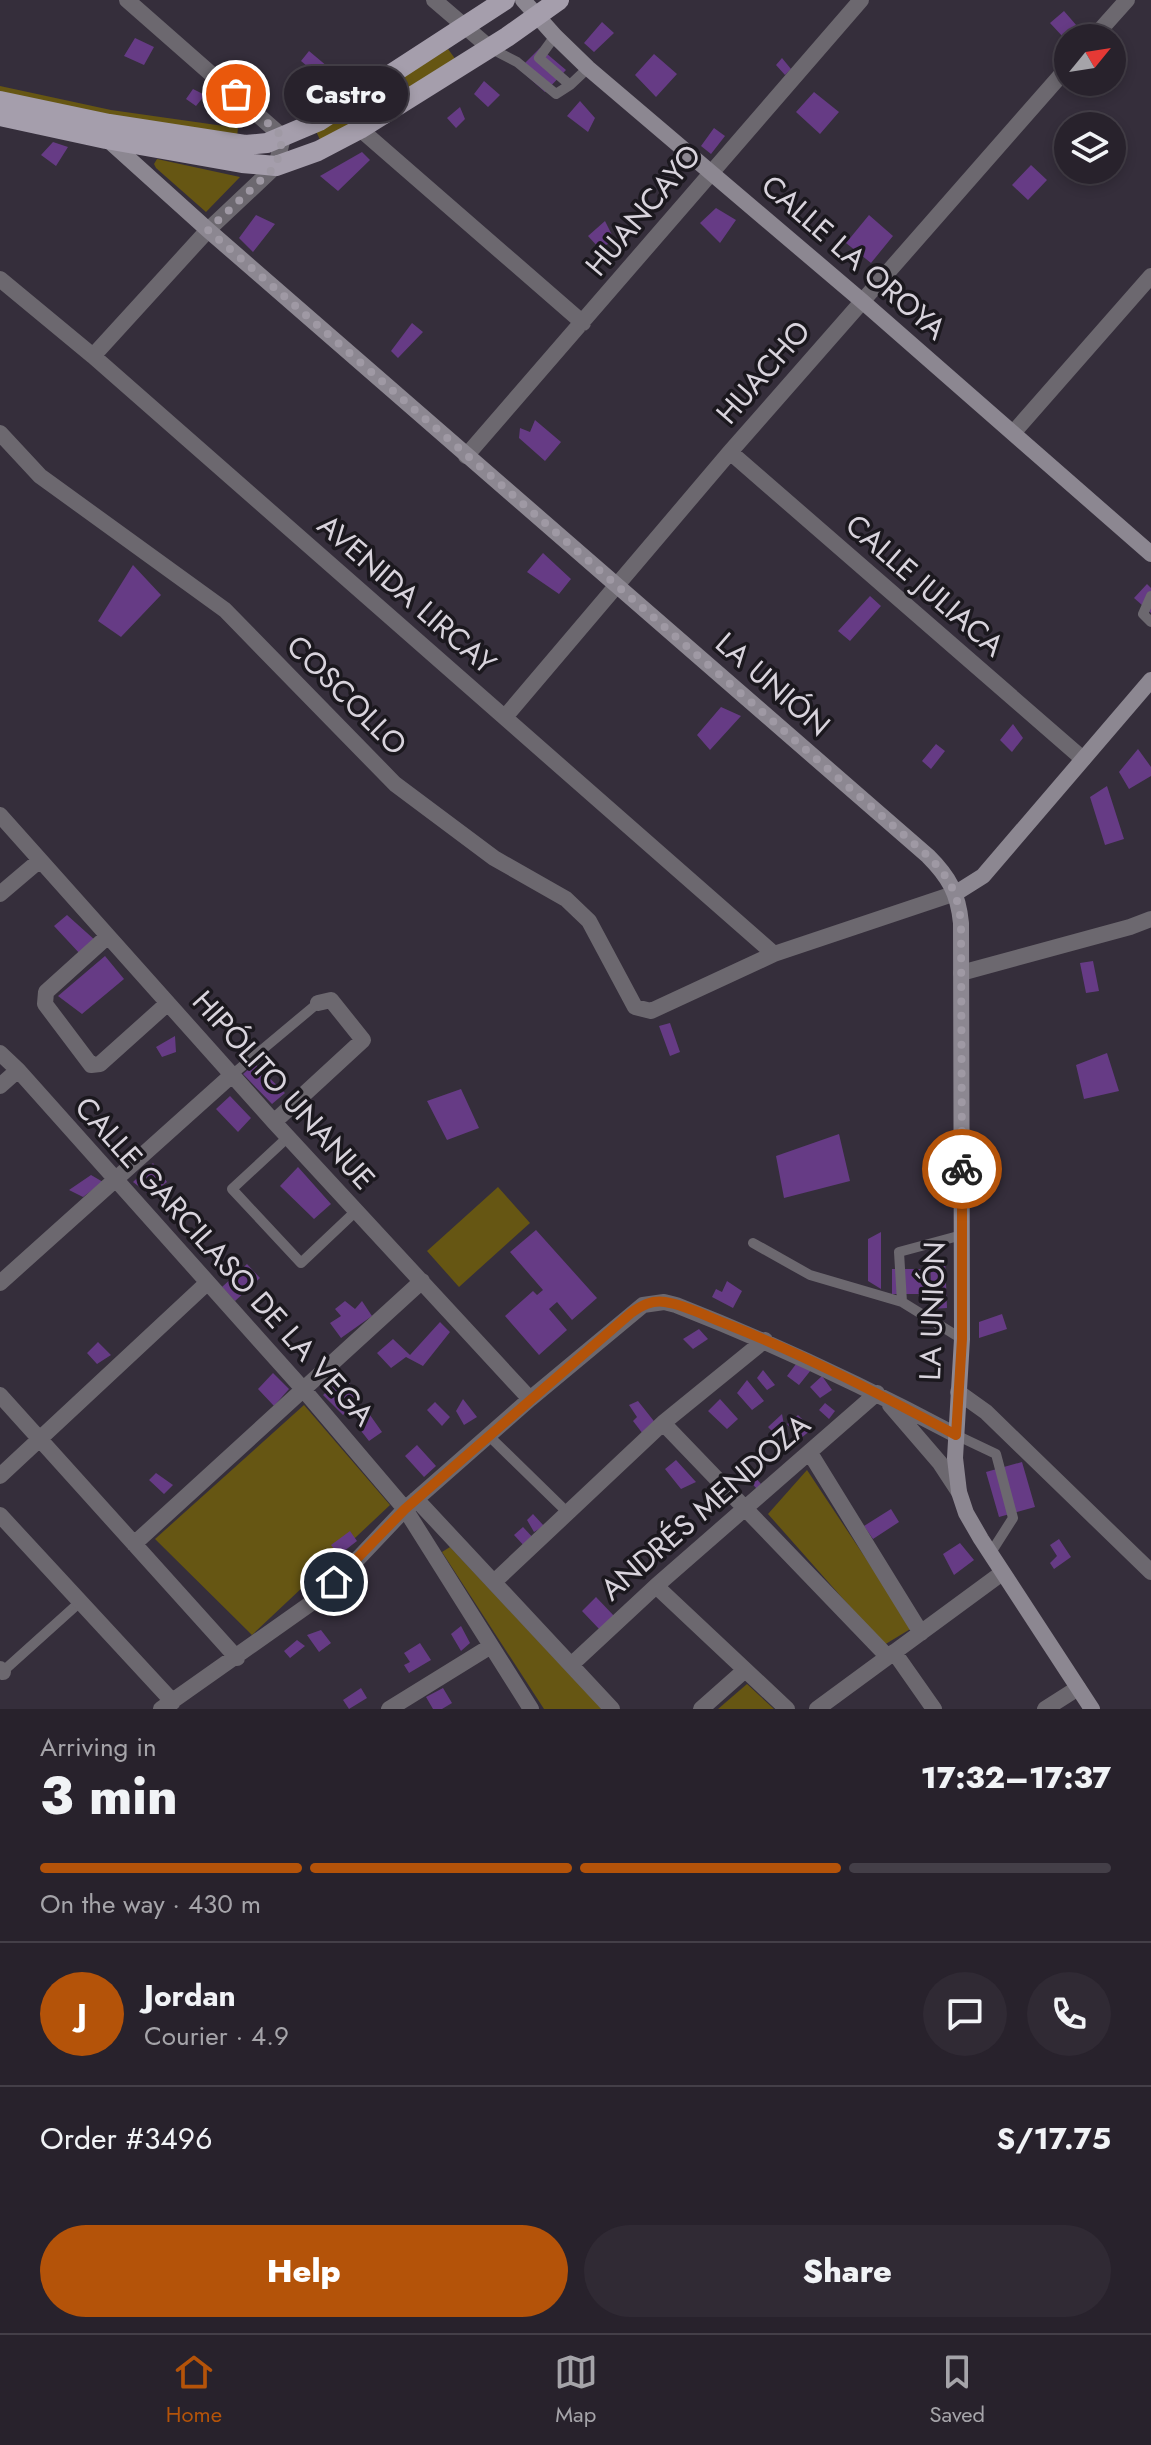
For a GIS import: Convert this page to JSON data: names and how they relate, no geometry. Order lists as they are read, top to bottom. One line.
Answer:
{"streets":{"main road":["CALLE LA OROYA","LA UNIÓN"],"street":["HUANCAYO","HUACHO","CALLE JULIACA","AVENIDA LIRCAY","COSCOLLO","HIPÓLITO UNANUE","CALLE GARCILASO DE LA VEGA","ANDRÉS MENDOZA"]},"crossings":[["HUANCAYO","CALLE LA OROYA"],["HUANCAYO","LA UNIÓN"],["CALLE LA OROYA","HUACHO"],["HUACHO","CALLE JULIACA"],["HUACHO","AVENIDA LIRCAY"],["HUACHO","LA UNIÓN"],["AVENIDA LIRCAY","COSCOLLO"]],"places":["Castro"],"north":"top right","page":{"bubble":"Castro","heading":["3 min","Arriving in","17:32–17:37"],"panel":["Jordan","Courier · 4.9","Order #3496","S/17.75"],"bar":"On the way · 430 m","round":"J","buttons":["Help","Share"],"tabs":["Home","Map","Saved"]}}
